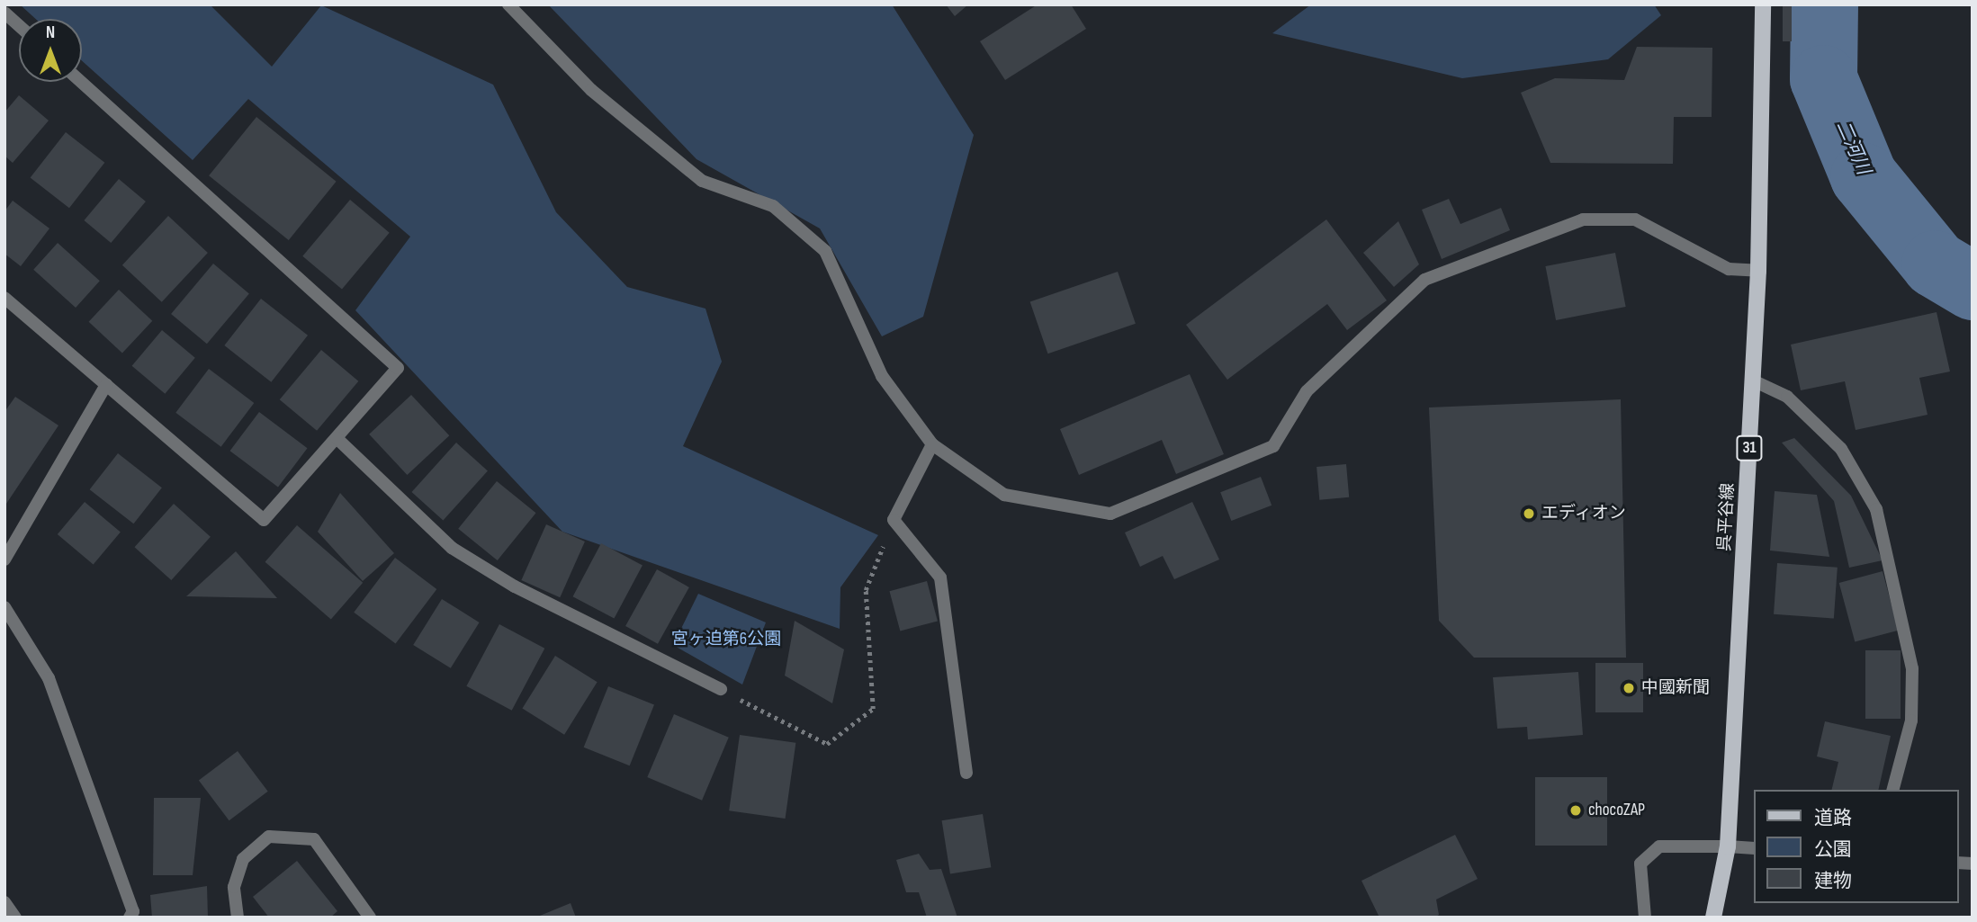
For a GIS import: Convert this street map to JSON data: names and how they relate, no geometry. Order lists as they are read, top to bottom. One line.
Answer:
{"streets":{"main road":["31","呉平谷線"]},"water":["二河川"],"parks":["宮ヶ迫第6公園"],"places":["エディオン","中國新聞","chocoZAP"],"legend":["道路","公園","建物"],"north":"top"}
